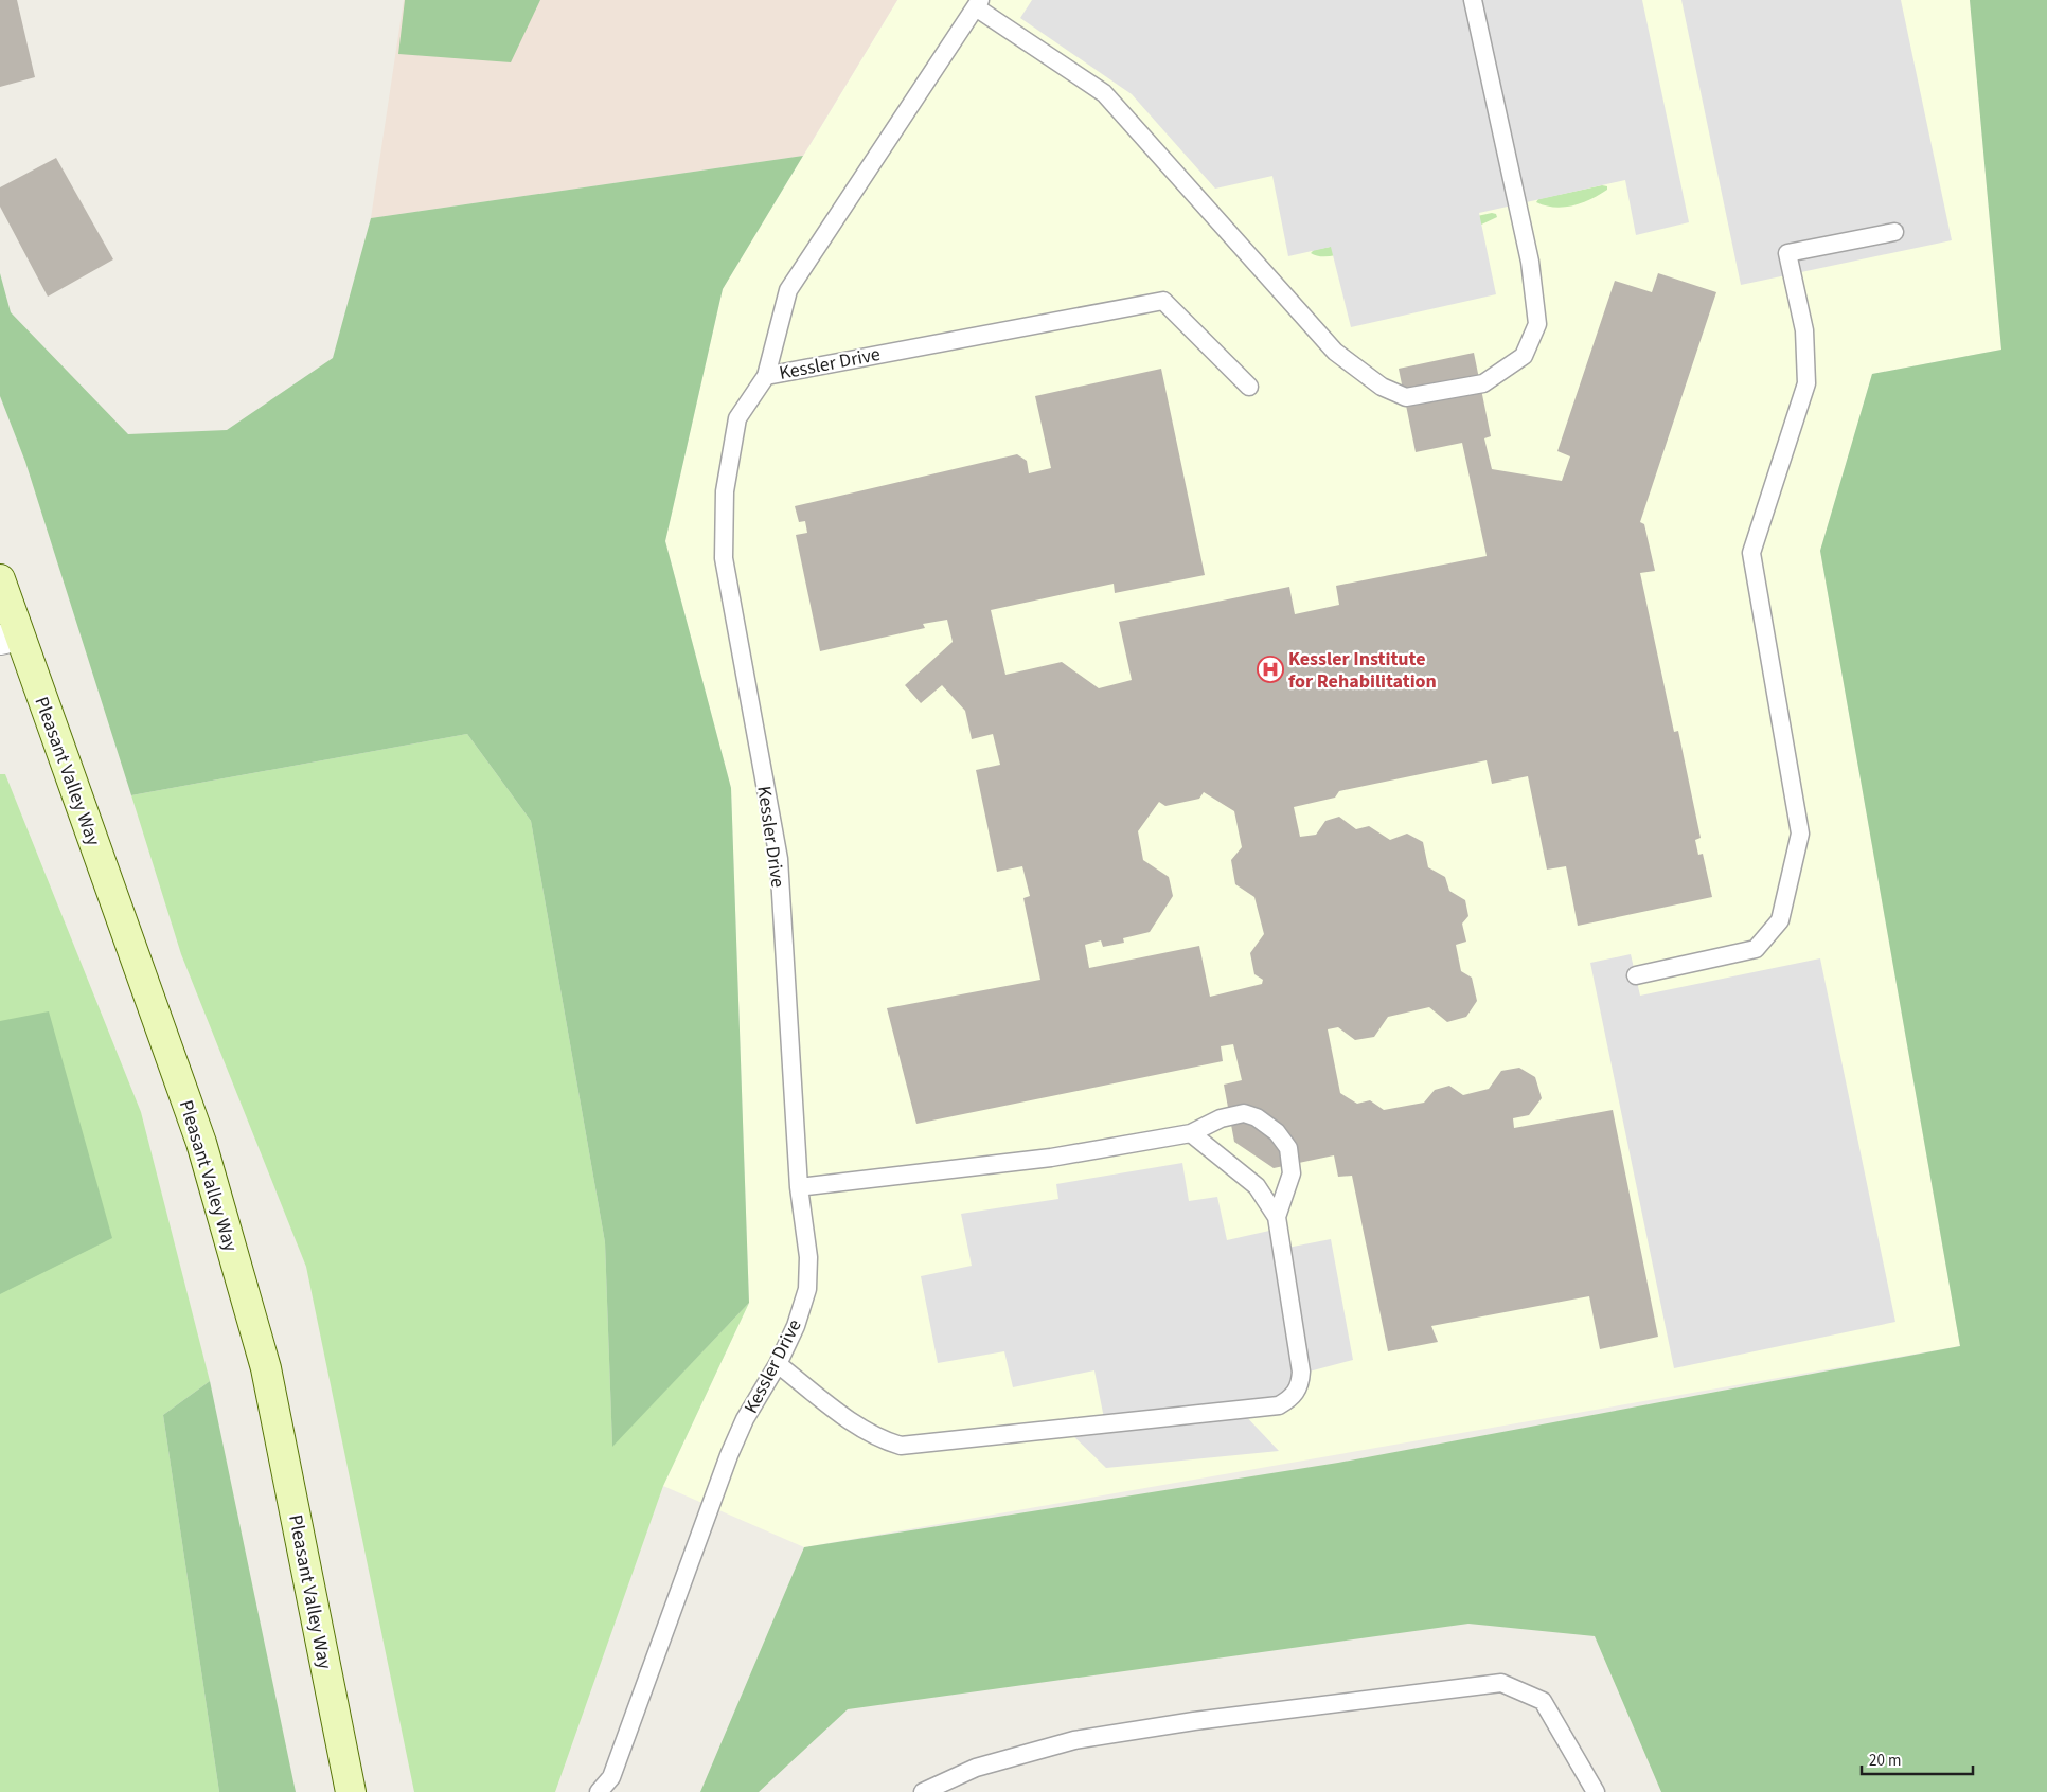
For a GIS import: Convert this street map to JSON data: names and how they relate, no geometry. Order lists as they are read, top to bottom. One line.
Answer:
{"streets":{"main road":["Pleasant Valley Way"],"lane":["Kessler Drive"]},"places":{"hospital":["Kessler Institute for Rehabilitation"]},"scale_bar":"20 m"}
